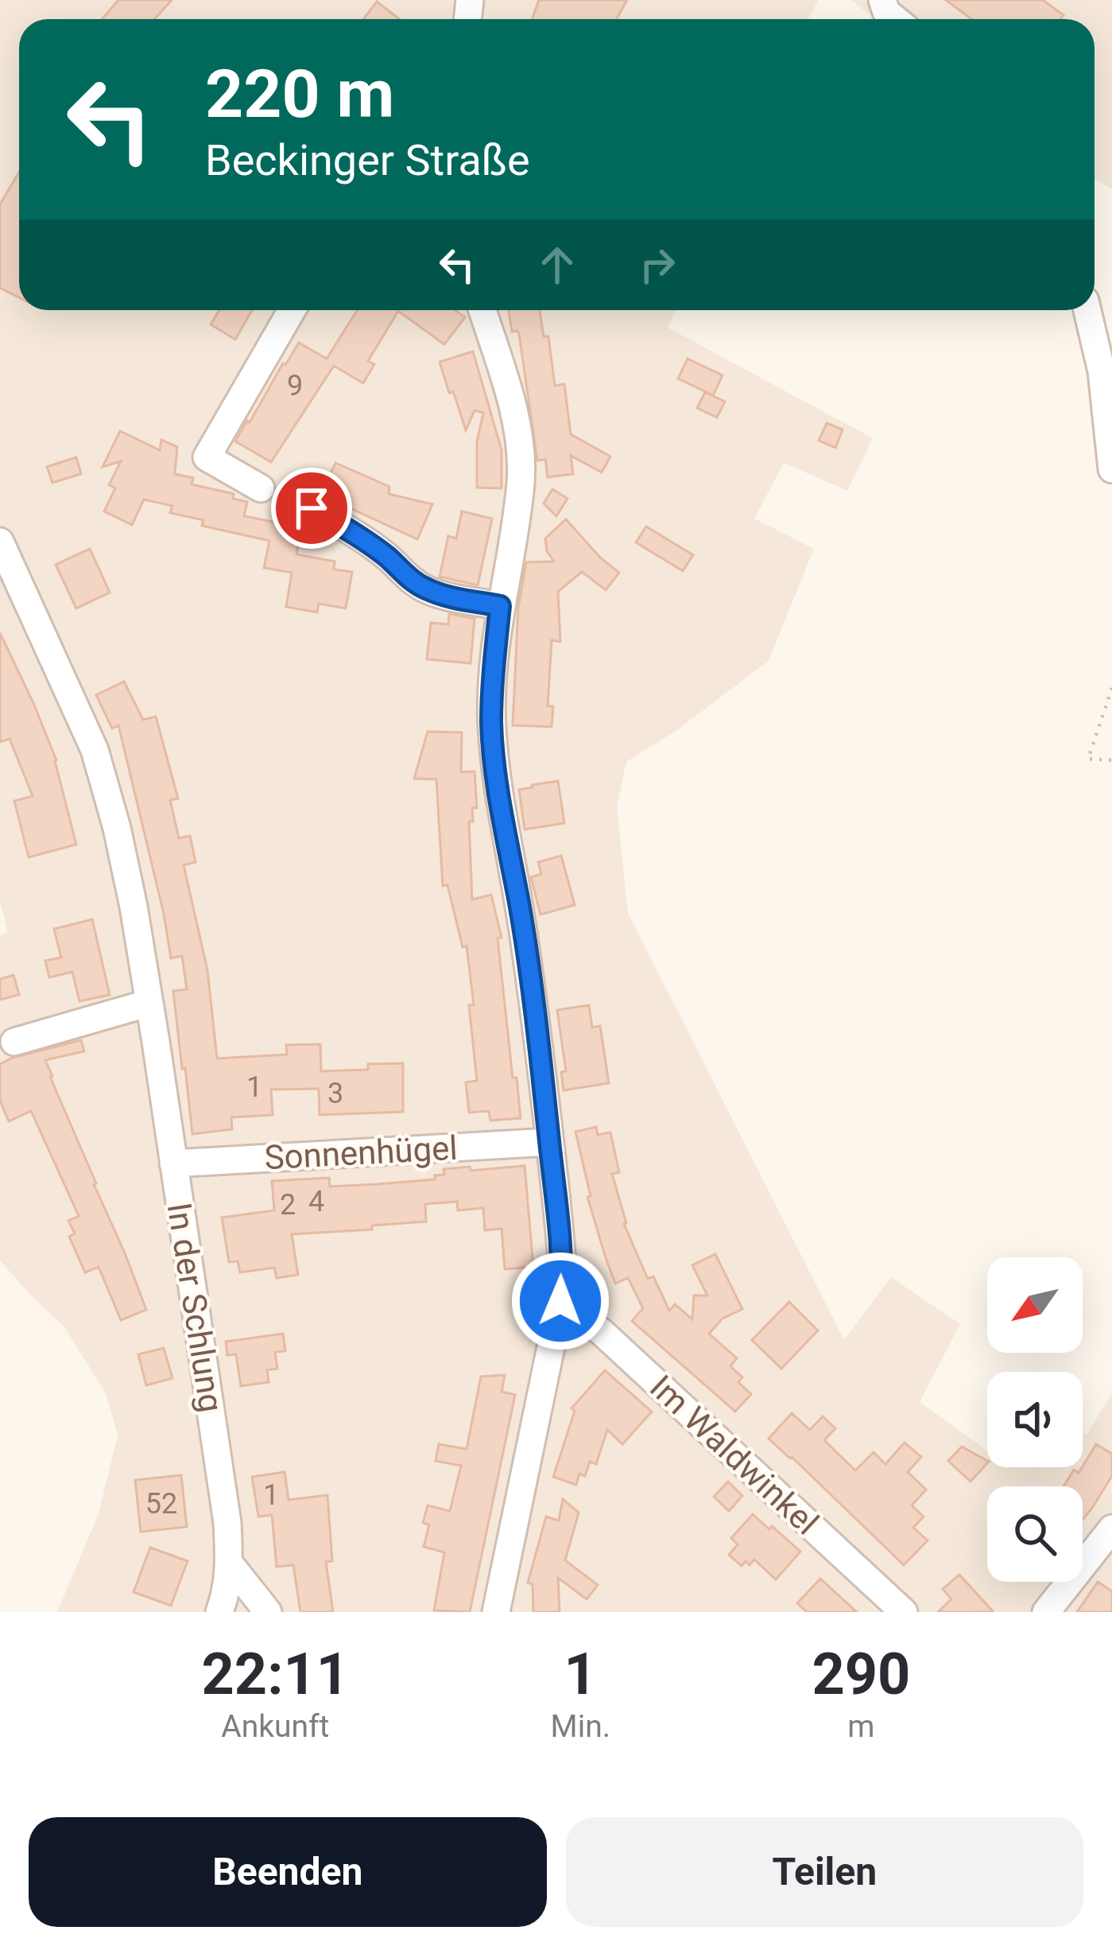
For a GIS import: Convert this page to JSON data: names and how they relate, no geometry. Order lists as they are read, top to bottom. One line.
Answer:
{"streets":{"street":["Sonnenhügel","In der Schlung","Im Waldwinkel"]},"crossings":[["Sonnenhügel","In der Schlung"]],"house_numbers":["9","1","3","4","2","1","52"],"north":"bottom left","page":{"turn":["220 m","Beckinger Straße"],"eta":["22:11","Ankunft","1","Min.","290","m"],"buttons":["Beenden","Teilen"]}}
